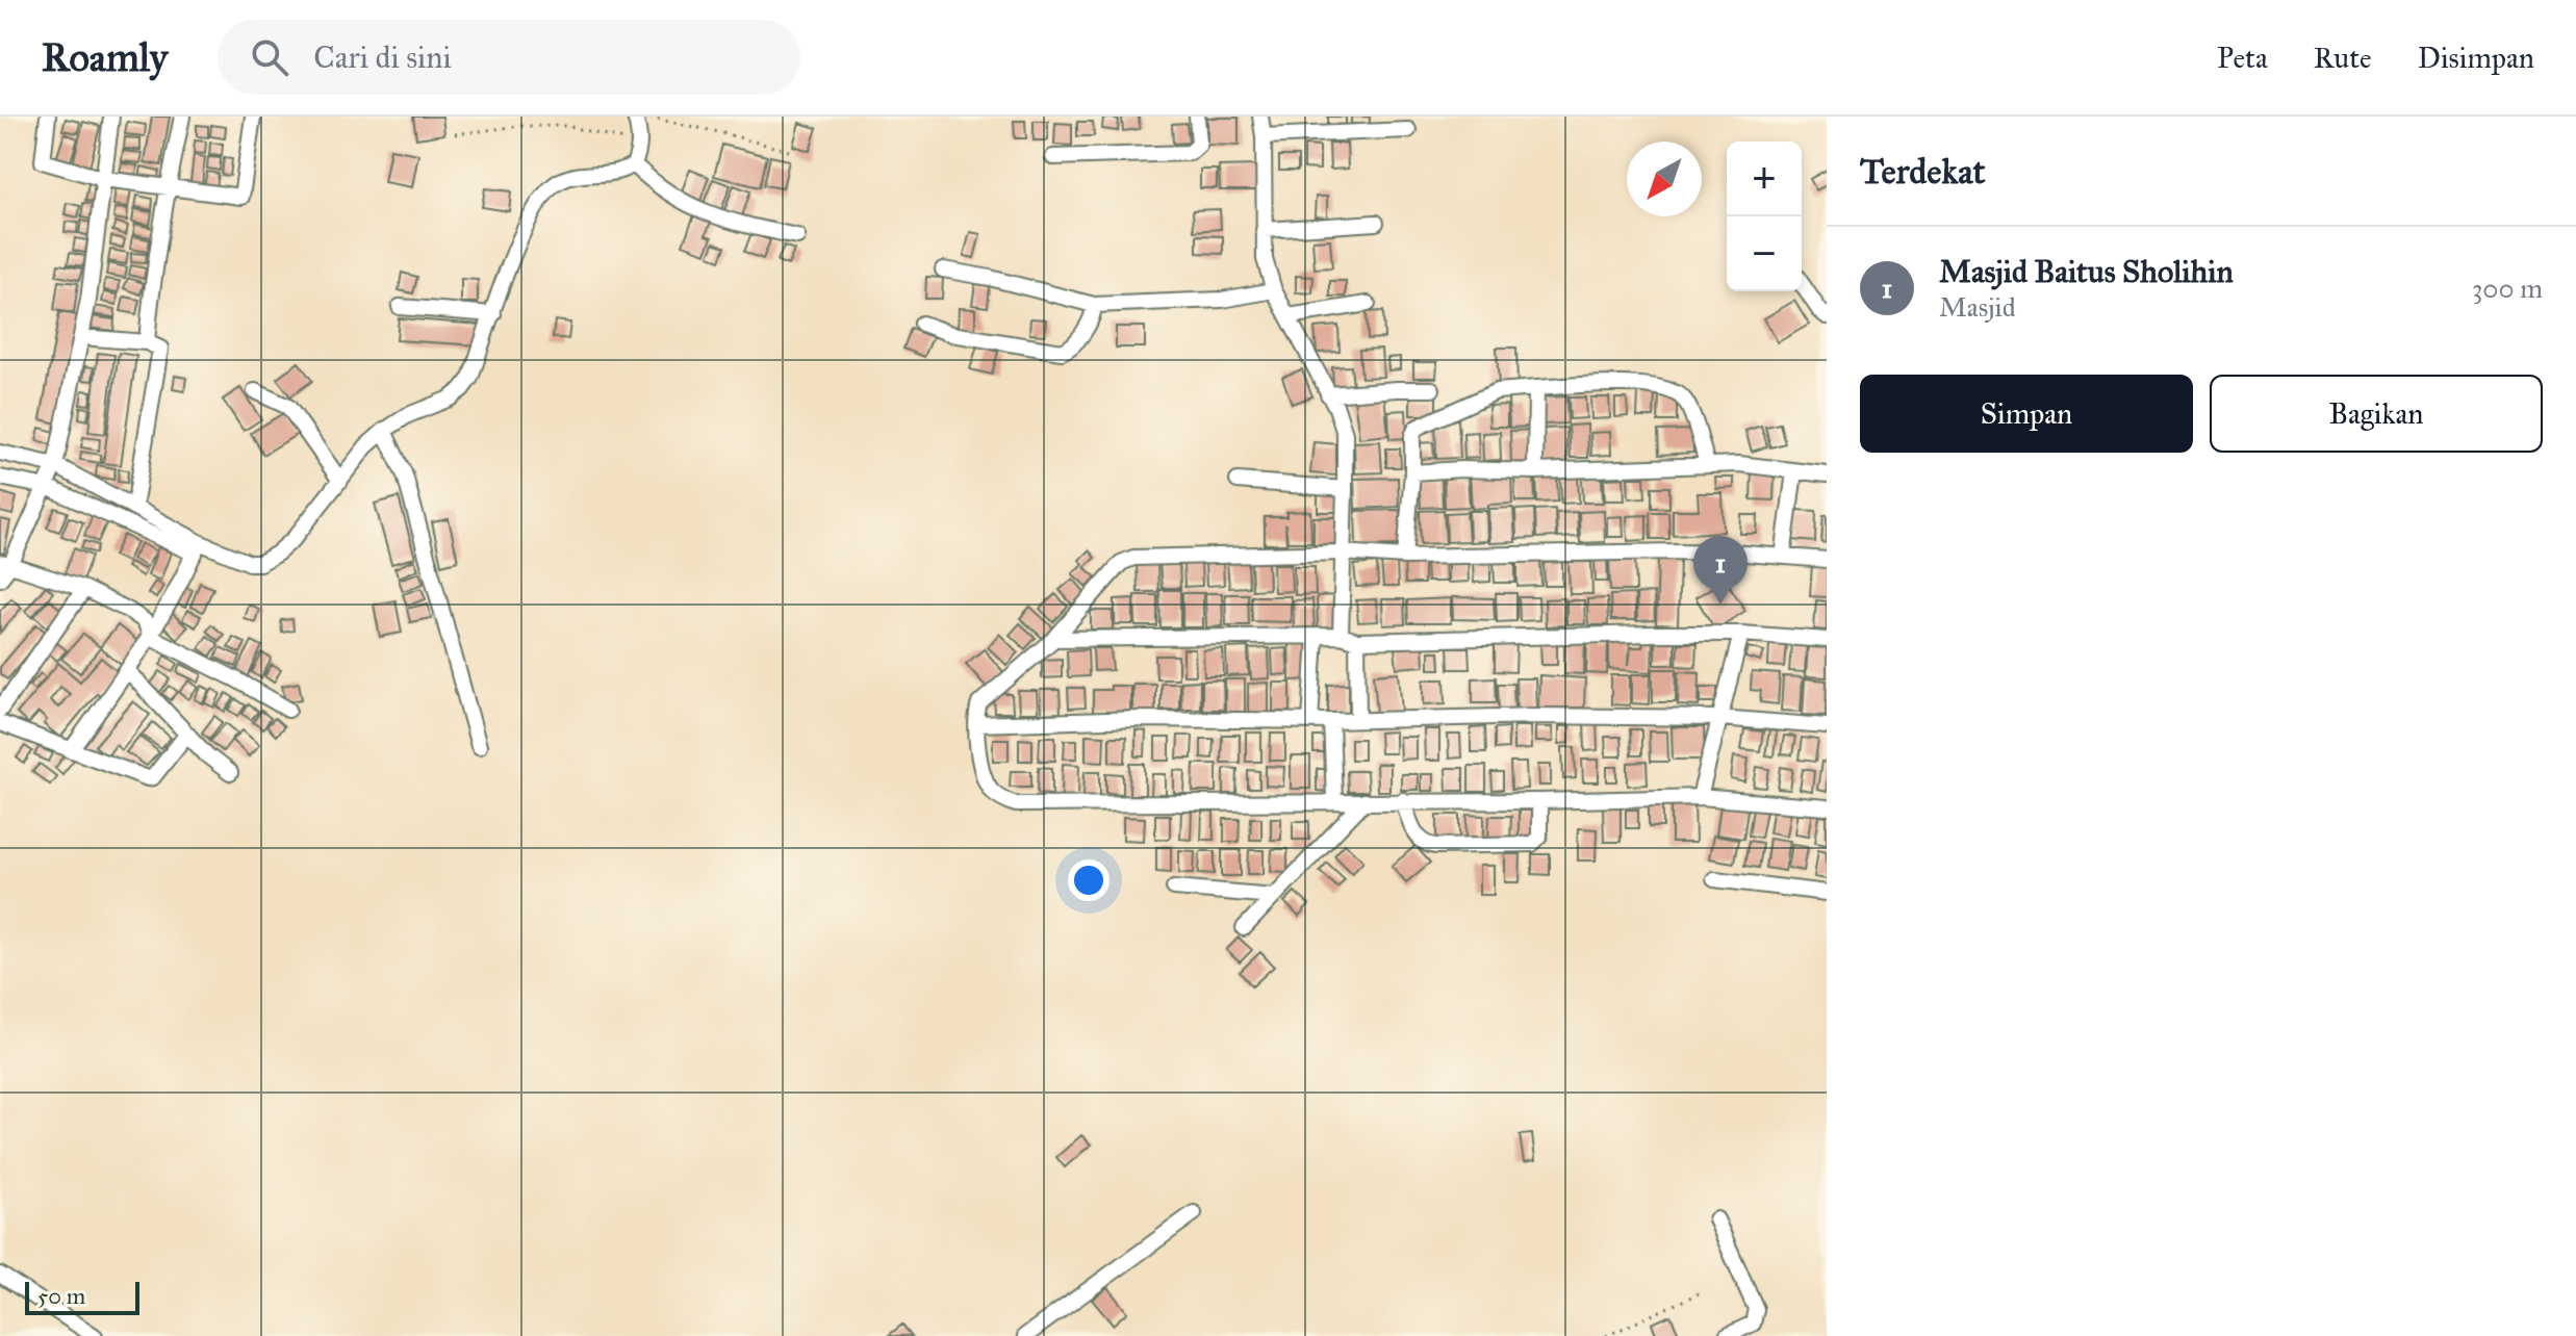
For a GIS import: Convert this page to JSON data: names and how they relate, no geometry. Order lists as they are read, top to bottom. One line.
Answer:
{"scale_bar":"50 m","north":"bottom left","page":{"header":"Roamly","search":"Cari di sini","nav":["Peta","Rute","Disimpan"],"heading":"Terdekat","map_buttons":["+","−"],"list":[{"mark":"1","name":"Masjid Baitus Sholihin","note":"Masjid","value":"300 m"}],"buttons":["Simpan","Bagikan"],"pins":"1","scale":"50 m"}}
